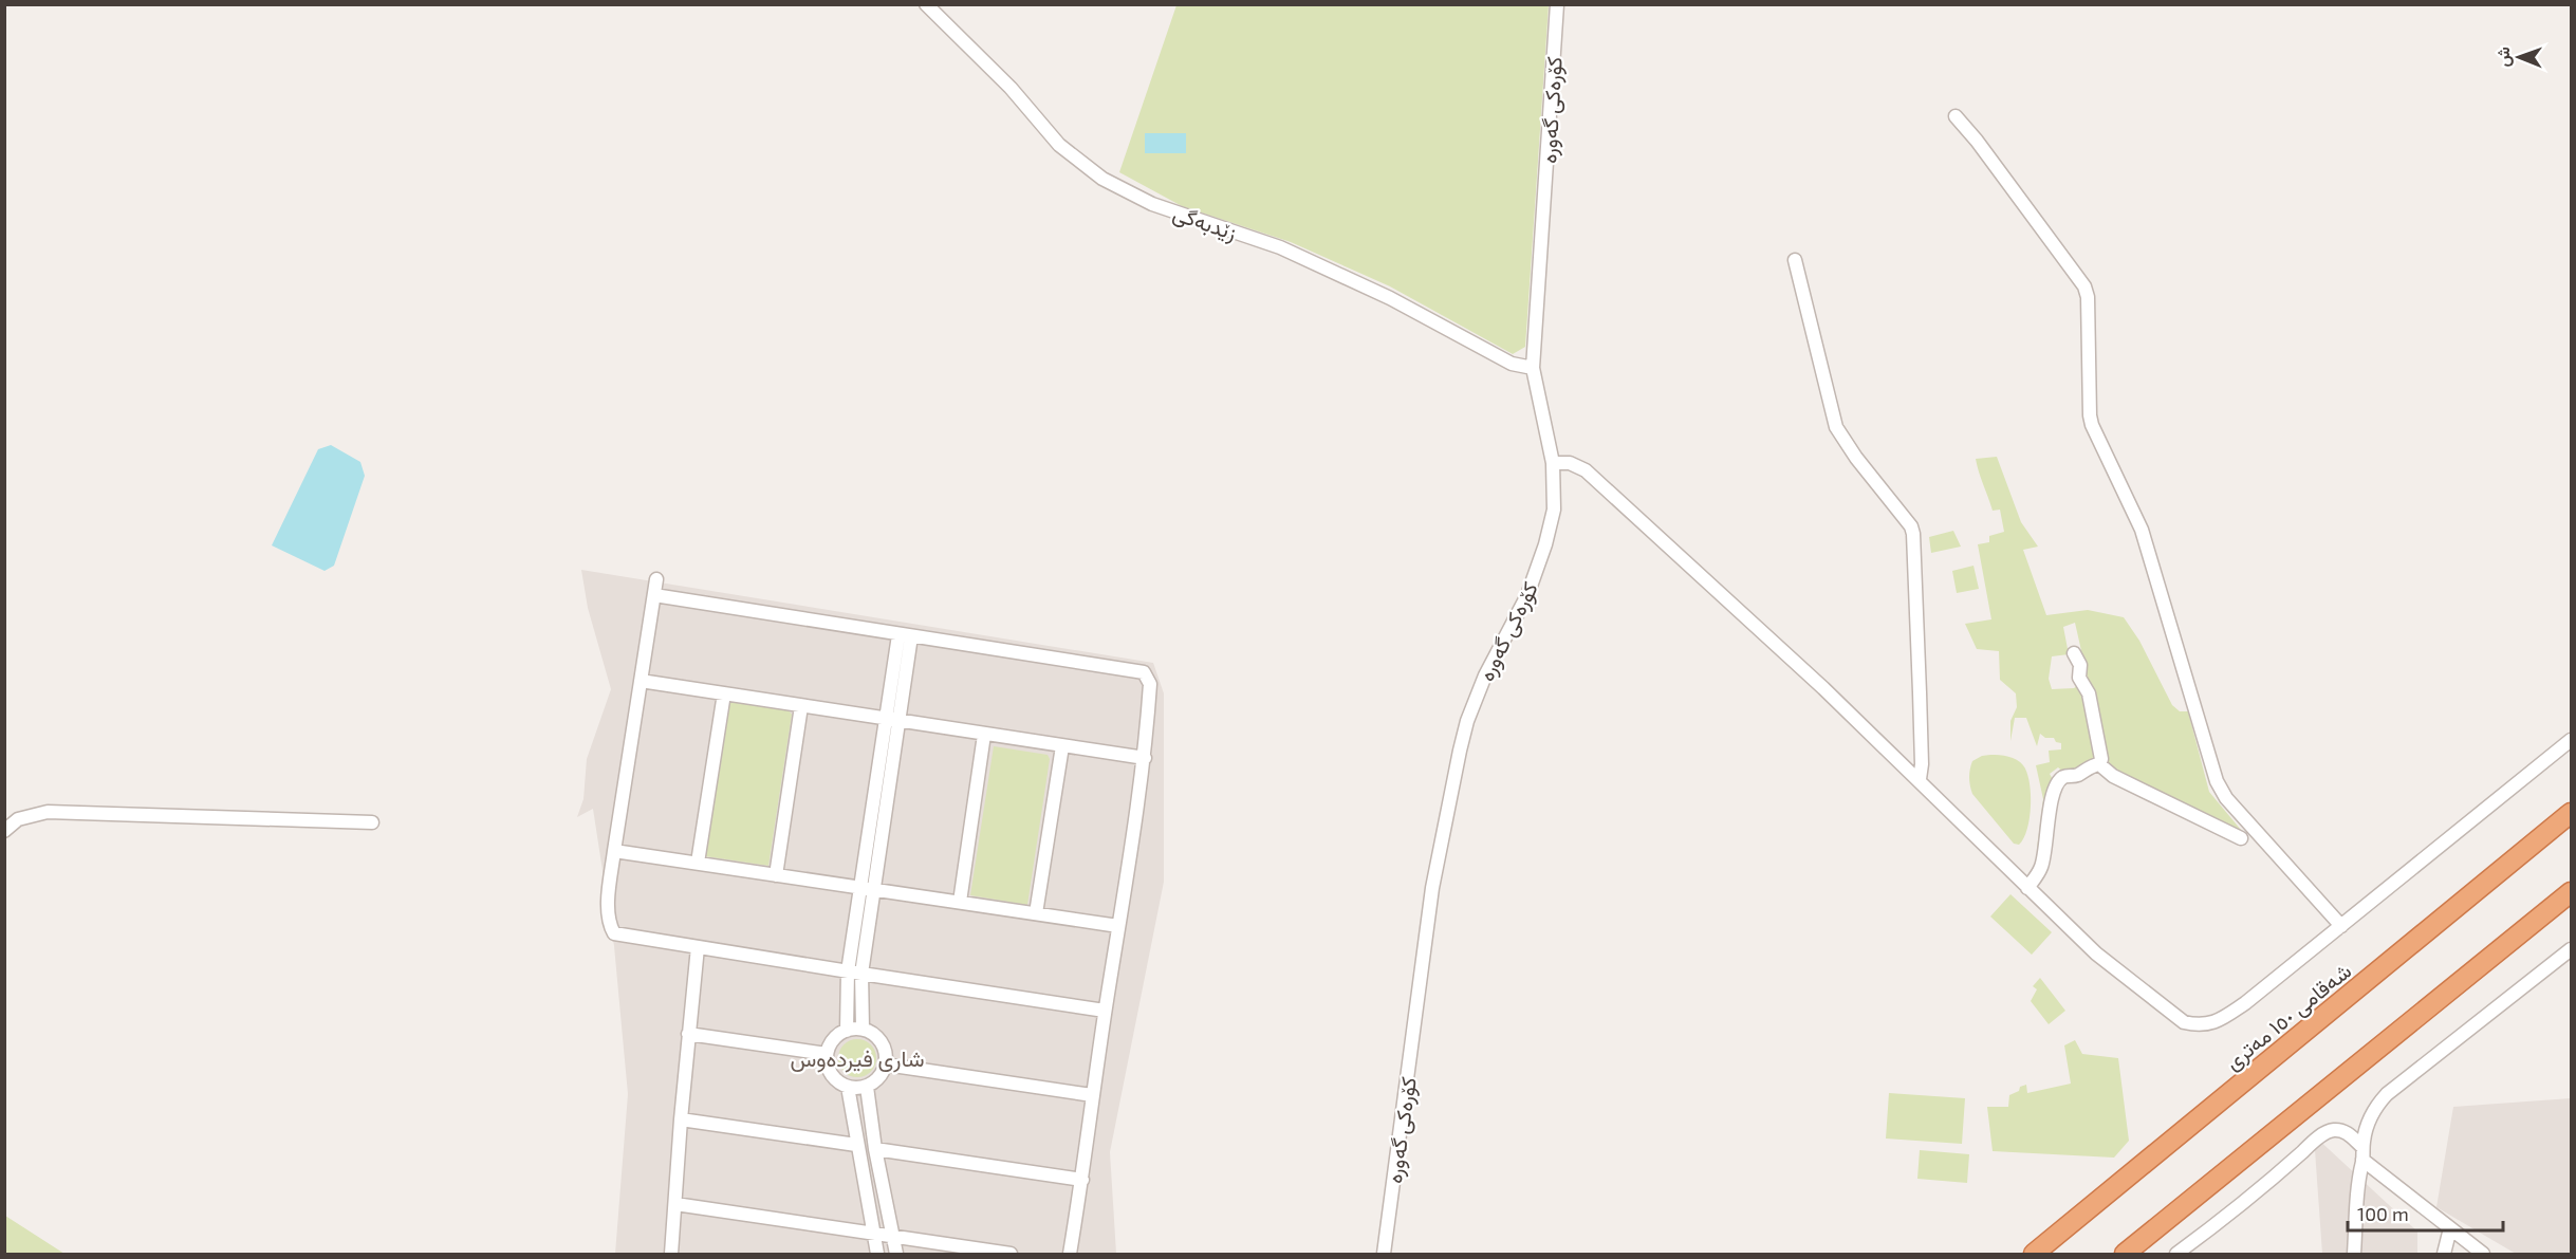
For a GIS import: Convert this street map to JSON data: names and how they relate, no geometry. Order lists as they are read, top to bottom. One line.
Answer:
{"streets":{"highway":["شەقامی ١٥٠ مەتری"],"street":["کۆرەکی گەورە","زێدبەگی"]},"crossings":[["کۆرەکی گەورە","زێدبەگی"]],"districts":["شاری فیردەوس"],"scale_bar":"100 m","north":"left"}
